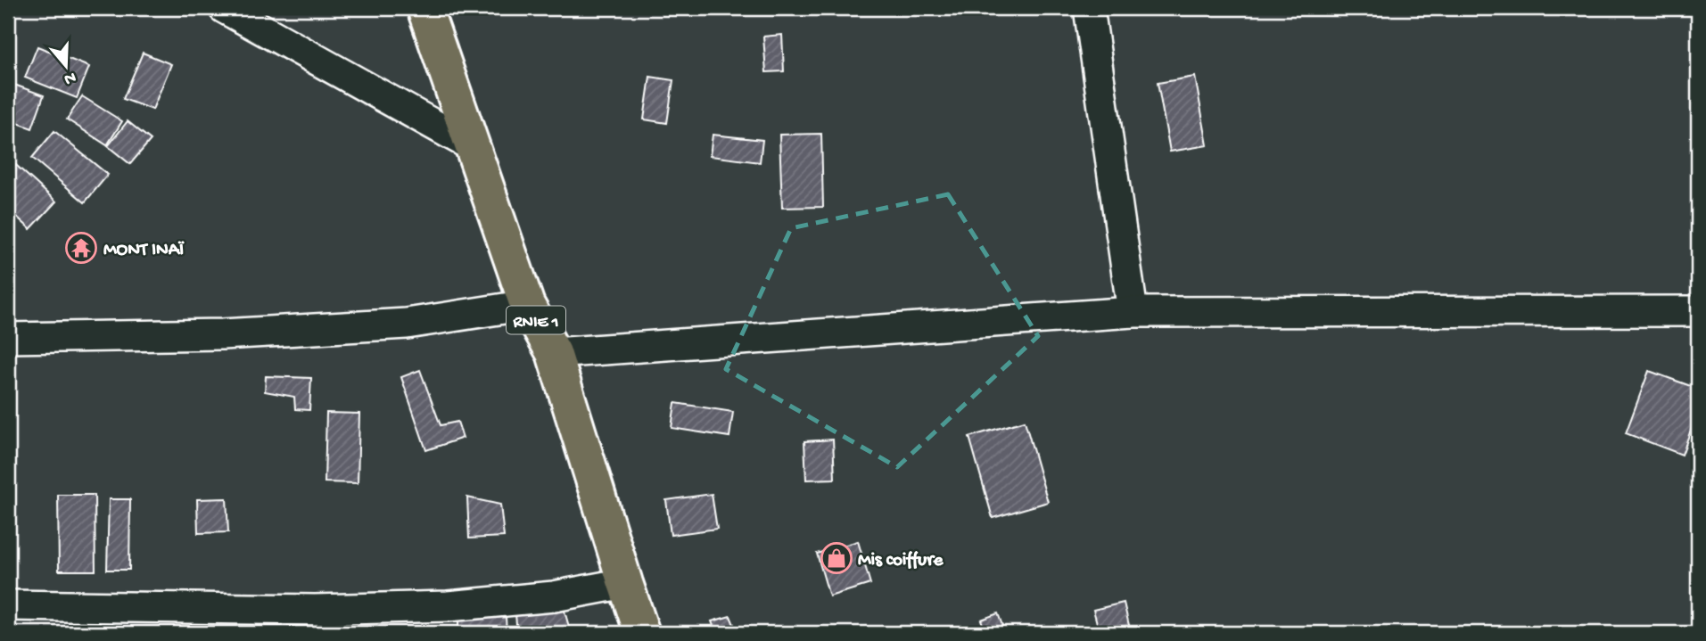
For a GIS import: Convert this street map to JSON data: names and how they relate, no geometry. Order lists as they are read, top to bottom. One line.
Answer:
{"streets":{"highway":["RNIE 1"]},"places":{"temple":["MONT INAÏ"],"shop":["Mis coiffure"]},"north":"bottom"}
